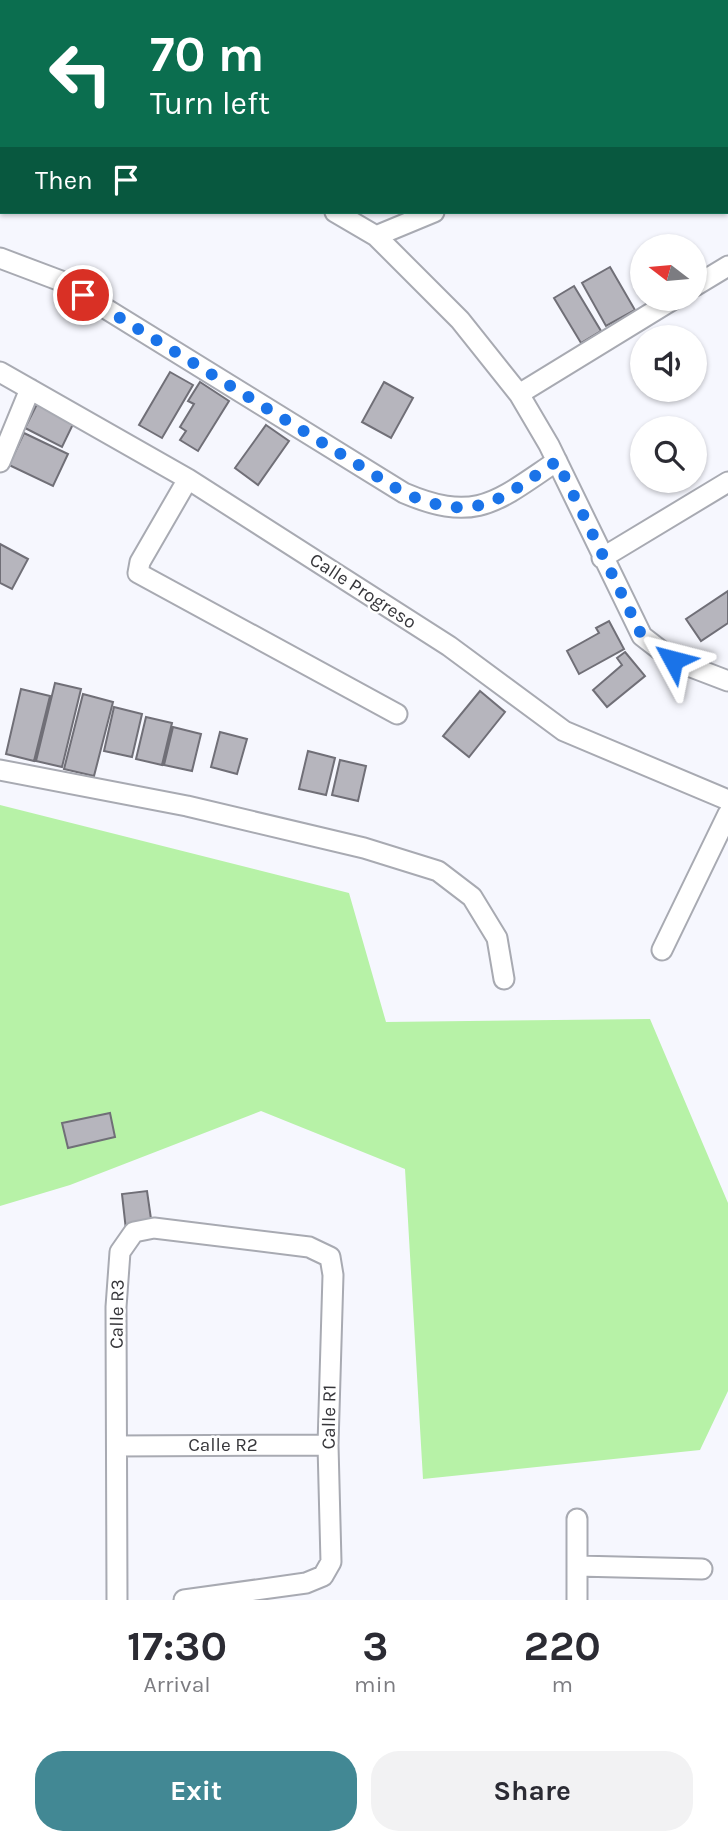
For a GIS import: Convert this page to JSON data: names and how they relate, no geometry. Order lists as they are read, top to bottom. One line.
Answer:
{"streets":{"street":["Calle Progreso","Calle R3","Calle R1","Calle R2"]},"crossings":[["Calle R3","Calle R1"],["Calle R3","Calle R2"],["Calle R1","Calle R2"]],"north":"left","page":{"turn":["70 m","Turn left"],"then":"Then","eta":["17:30","Arrival","3","min","220","m"],"buttons":["Exit","Share"]}}
